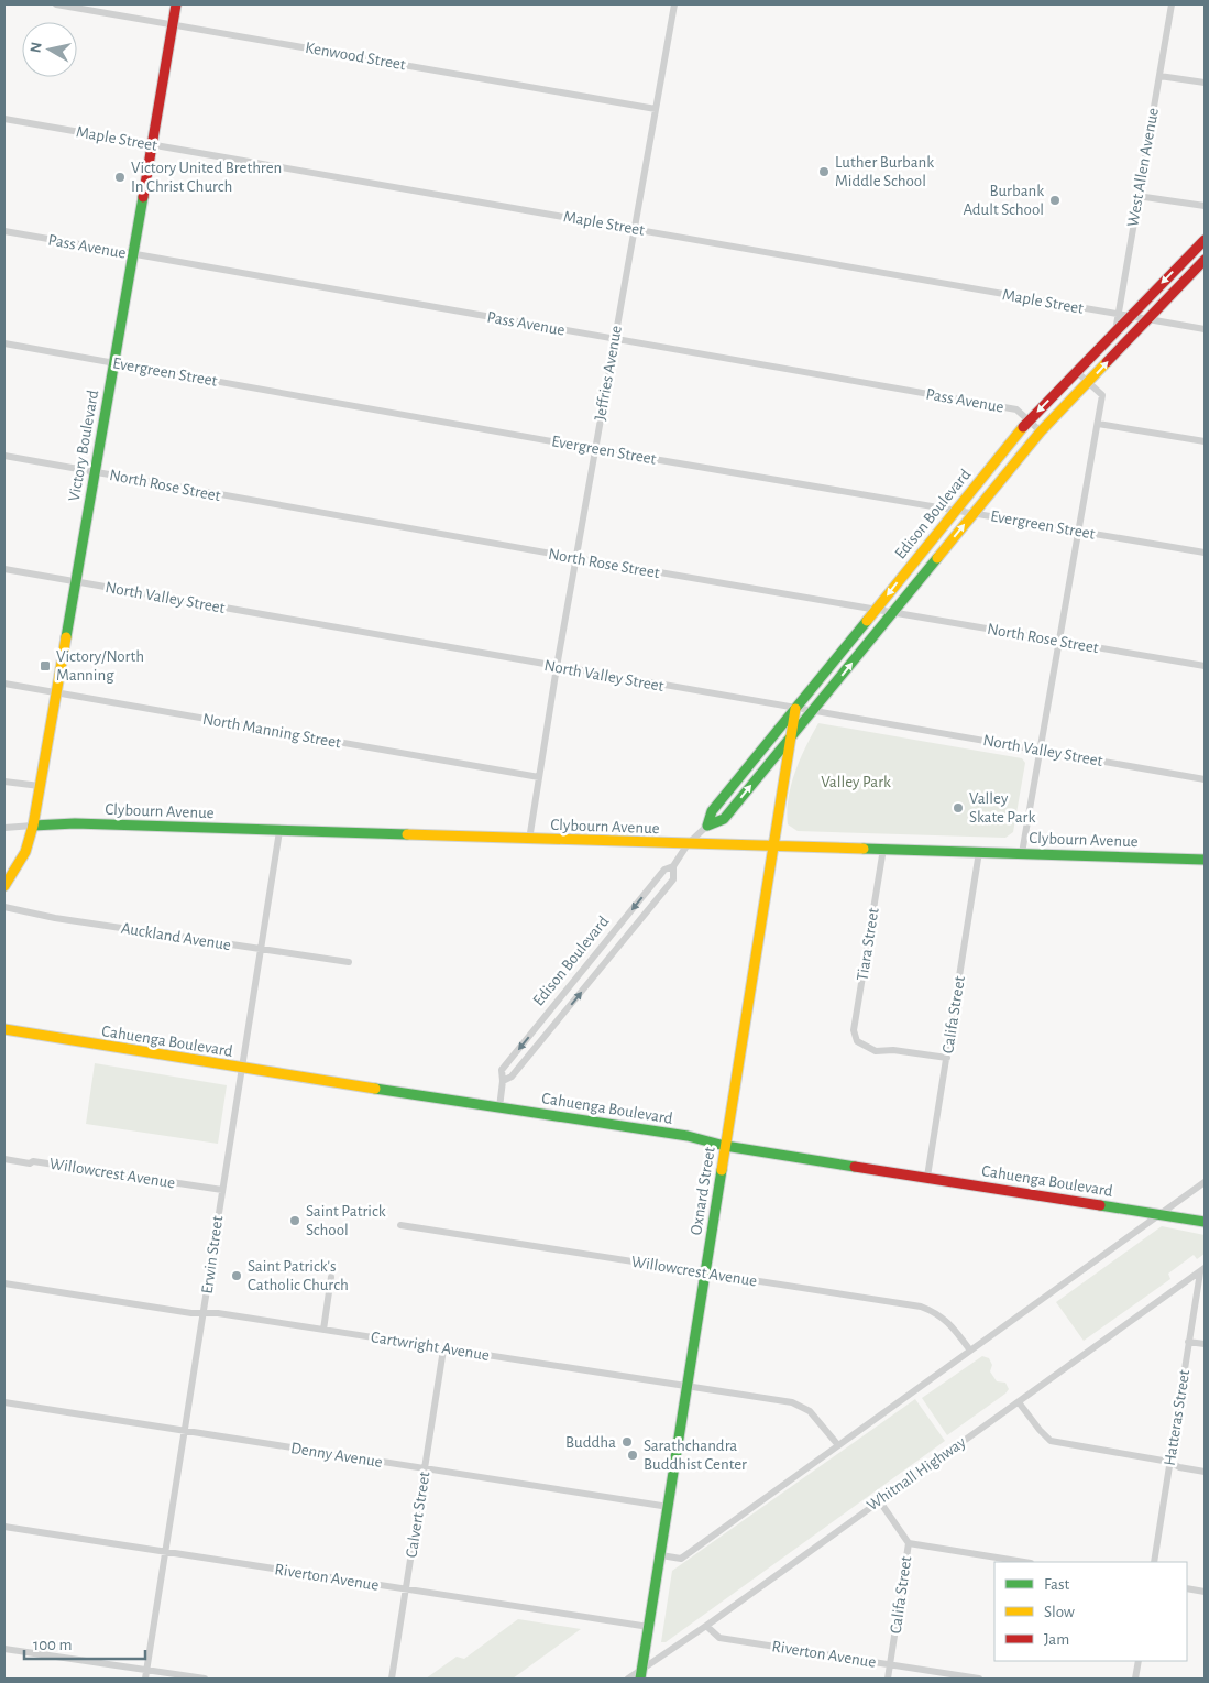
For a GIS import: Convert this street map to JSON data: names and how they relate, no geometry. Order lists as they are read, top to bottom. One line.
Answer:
{"streets":{"main road":["Victory Boulevard","Edison Boulevard","Clybourn Avenue","Cahuenga Boulevard","Oxnard Street"],"street":["Kenwood Street","Maple Street","West Allen Avenue","Pass Avenue","Evergreen Street","Jeffries Avenue","North Rose Street","North Valley Street","North Manning Street","Auckland Avenue","Tiara Street","Califa Street","Willowcrest Avenue","Erwin Street","Cartwright Avenue","Hatteras Street","Denny Avenue","Whitnall Highway","Calvert Street","Riverton Avenue"]},"crossings":[["Kenwood Street","Jeffries Avenue"],["Kenwood Street","Victory Boulevard"],["Maple Street","West Allen Avenue"],["Maple Street","Jeffries Avenue"],["Maple Street","Victory Boulevard"],["Maple Street","Edison Boulevard"],["West Allen Avenue","Edison Boulevard"],["Pass Avenue","Jeffries Avenue"],["Pass Avenue","Victory Boulevard"],["Pass Avenue","Edison Boulevard"],["Evergreen Street","Jeffries Avenue"],["Evergreen Street","Victory Boulevard"],["Evergreen Street","Edison Boulevard"],["Jeffries Avenue","North Rose Street"],["Jeffries Avenue","North Valley Street"],["Jeffries Avenue","North Manning Street"],["Jeffries Avenue","Clybourn Avenue"],["Victory Boulevard","North Rose Street"],["Victory Boulevard","North Valley Street"],["Victory Boulevard","North Manning Street"],["Victory Boulevard","Clybourn Avenue"],["North Rose Street","Edison Boulevard"],["Edison Boulevard","North Valley Street"],["Edison Boulevard","Clybourn Avenue"],["Edison Boulevard","Cahuenga Boulevard"],["Edison Boulevard","Oxnard Street"],["North Valley Street","Oxnard Street"],["Clybourn Avenue","Tiara Street"],["Clybourn Avenue","Califa Street"],["Clybourn Avenue","Oxnard Street"],["Clybourn Avenue","Erwin Street"],["Auckland Avenue","Erwin Street"],["Tiara Street","Califa Street"],["Califa Street","Cahuenga Boulevard"],["Califa Street","Riverton Avenue"],["Cahuenga Boulevard","Oxnard Street"],["Cahuenga Boulevard","Erwin Street"],["Willowcrest Avenue","Oxnard Street"],["Willowcrest Avenue","Erwin Street"],["Oxnard Street","Cartwright Avenue"],["Oxnard Street","Denny Avenue"],["Oxnard Street","Whitnall Highway"],["Oxnard Street","Riverton Avenue"],["Erwin Street","Cartwright Avenue"],["Erwin Street","Denny Avenue"],["Erwin Street","Riverton Avenue"],["Cartwright Avenue","Calvert Street"],["Hatteras Street","Whitnall Highway"],["Denny Avenue","Calvert Street"],["Whitnall Highway","Riverton Avenue"],["Calvert Street","Riverton Avenue"]],"parks":["Valley Park"],"places":{"other":["Luther Burbank Middle School","Victory United Brethren In Christ Church","Burbank Adult School","Valley Skate Park","Saint Patrick School","Saint Patrick's Catholic Church","Buddha","Sarathchandra Buddhist Center"],"transit":["Victory/North Manning"]},"legend":["Fast","Slow","Jam"],"scale_bar":"100 m","north":"left"}
